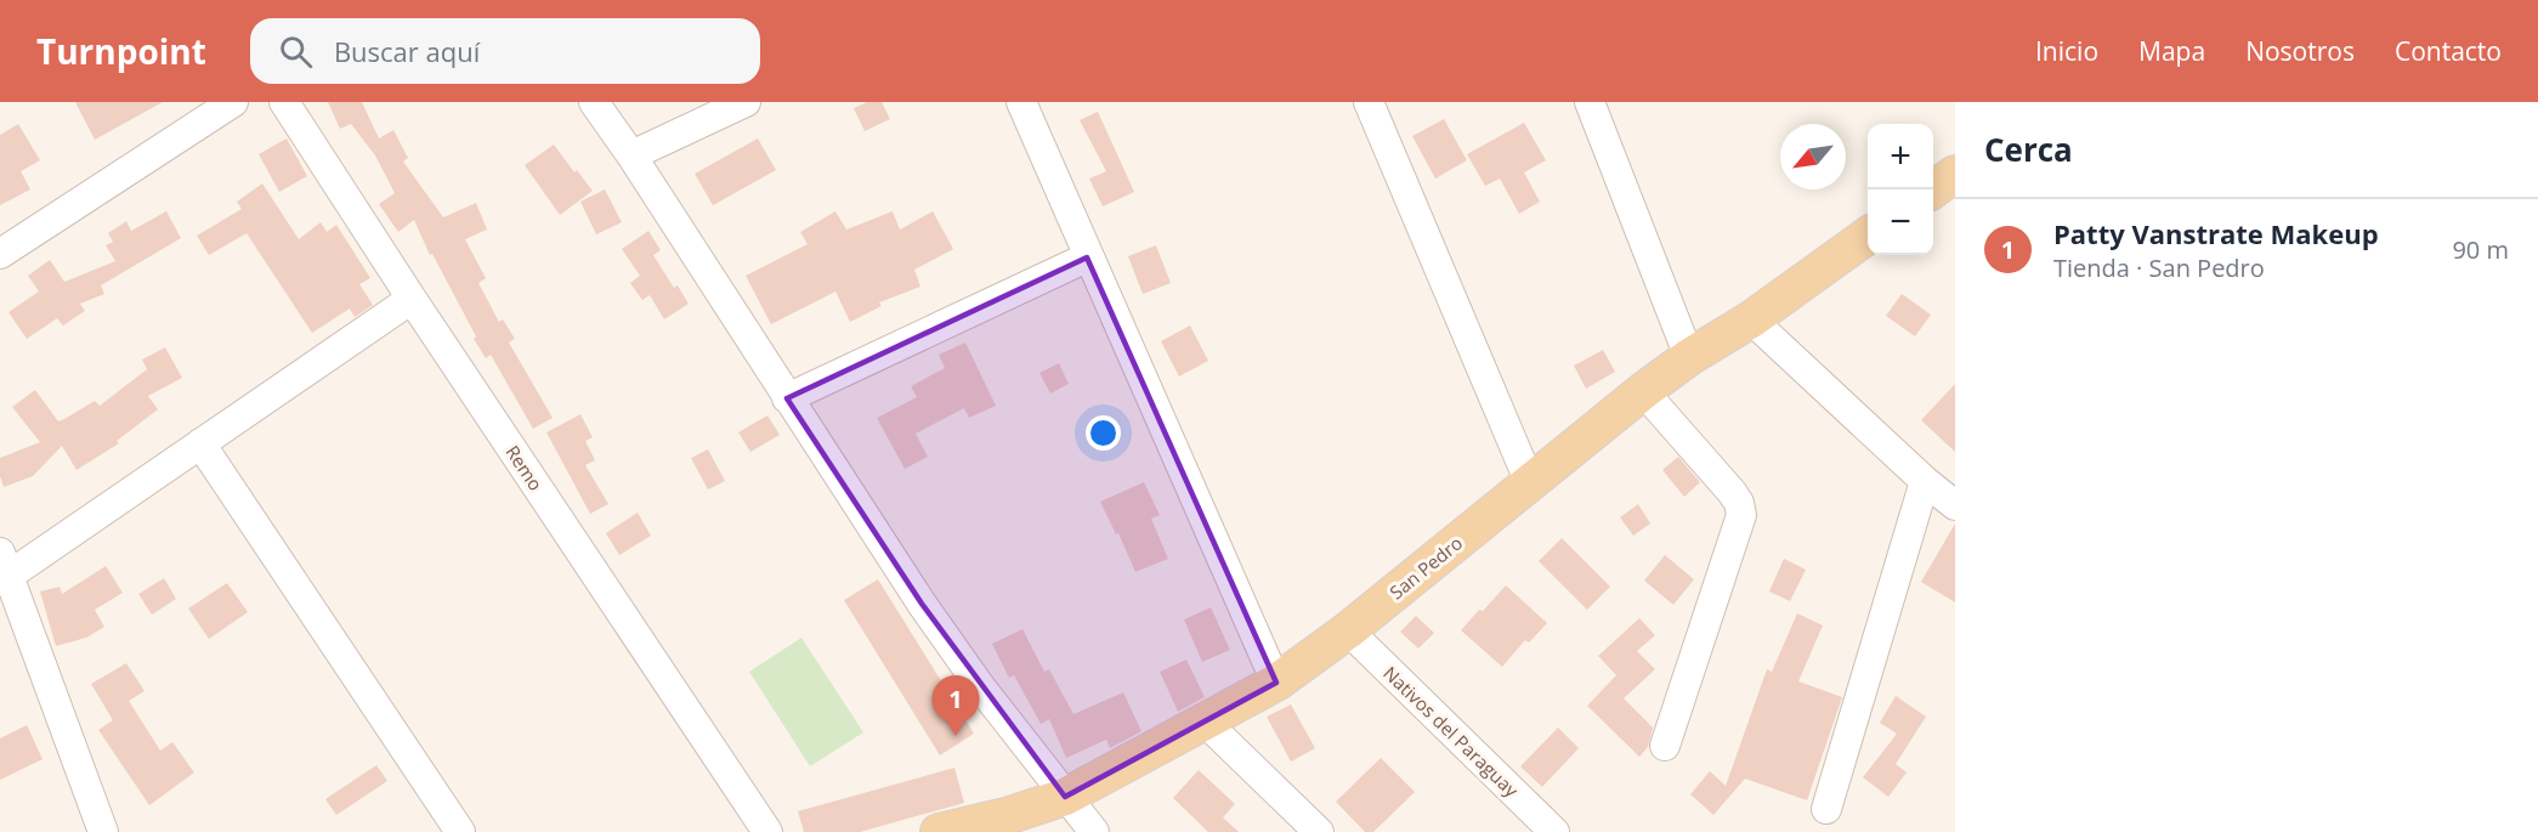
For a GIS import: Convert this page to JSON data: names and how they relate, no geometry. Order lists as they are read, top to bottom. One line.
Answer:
{"streets":{"main road":["San Pedro"],"street":["Remo","Nativos del Paraguay"]},"crossings":[["San Pedro","Nativos del Paraguay"]],"north":"bottom left","page":{"header":"Turnpoint","search":"Buscar aquí","nav":["Inicio","Mapa","Nosotros","Contacto"],"heading":"Cerca","map_buttons":["+","−"],"list":[{"mark":"1","name":"Patty Vanstrate Makeup","note":"Tienda · San Pedro","value":"90 m"}],"pins":"1"}}
